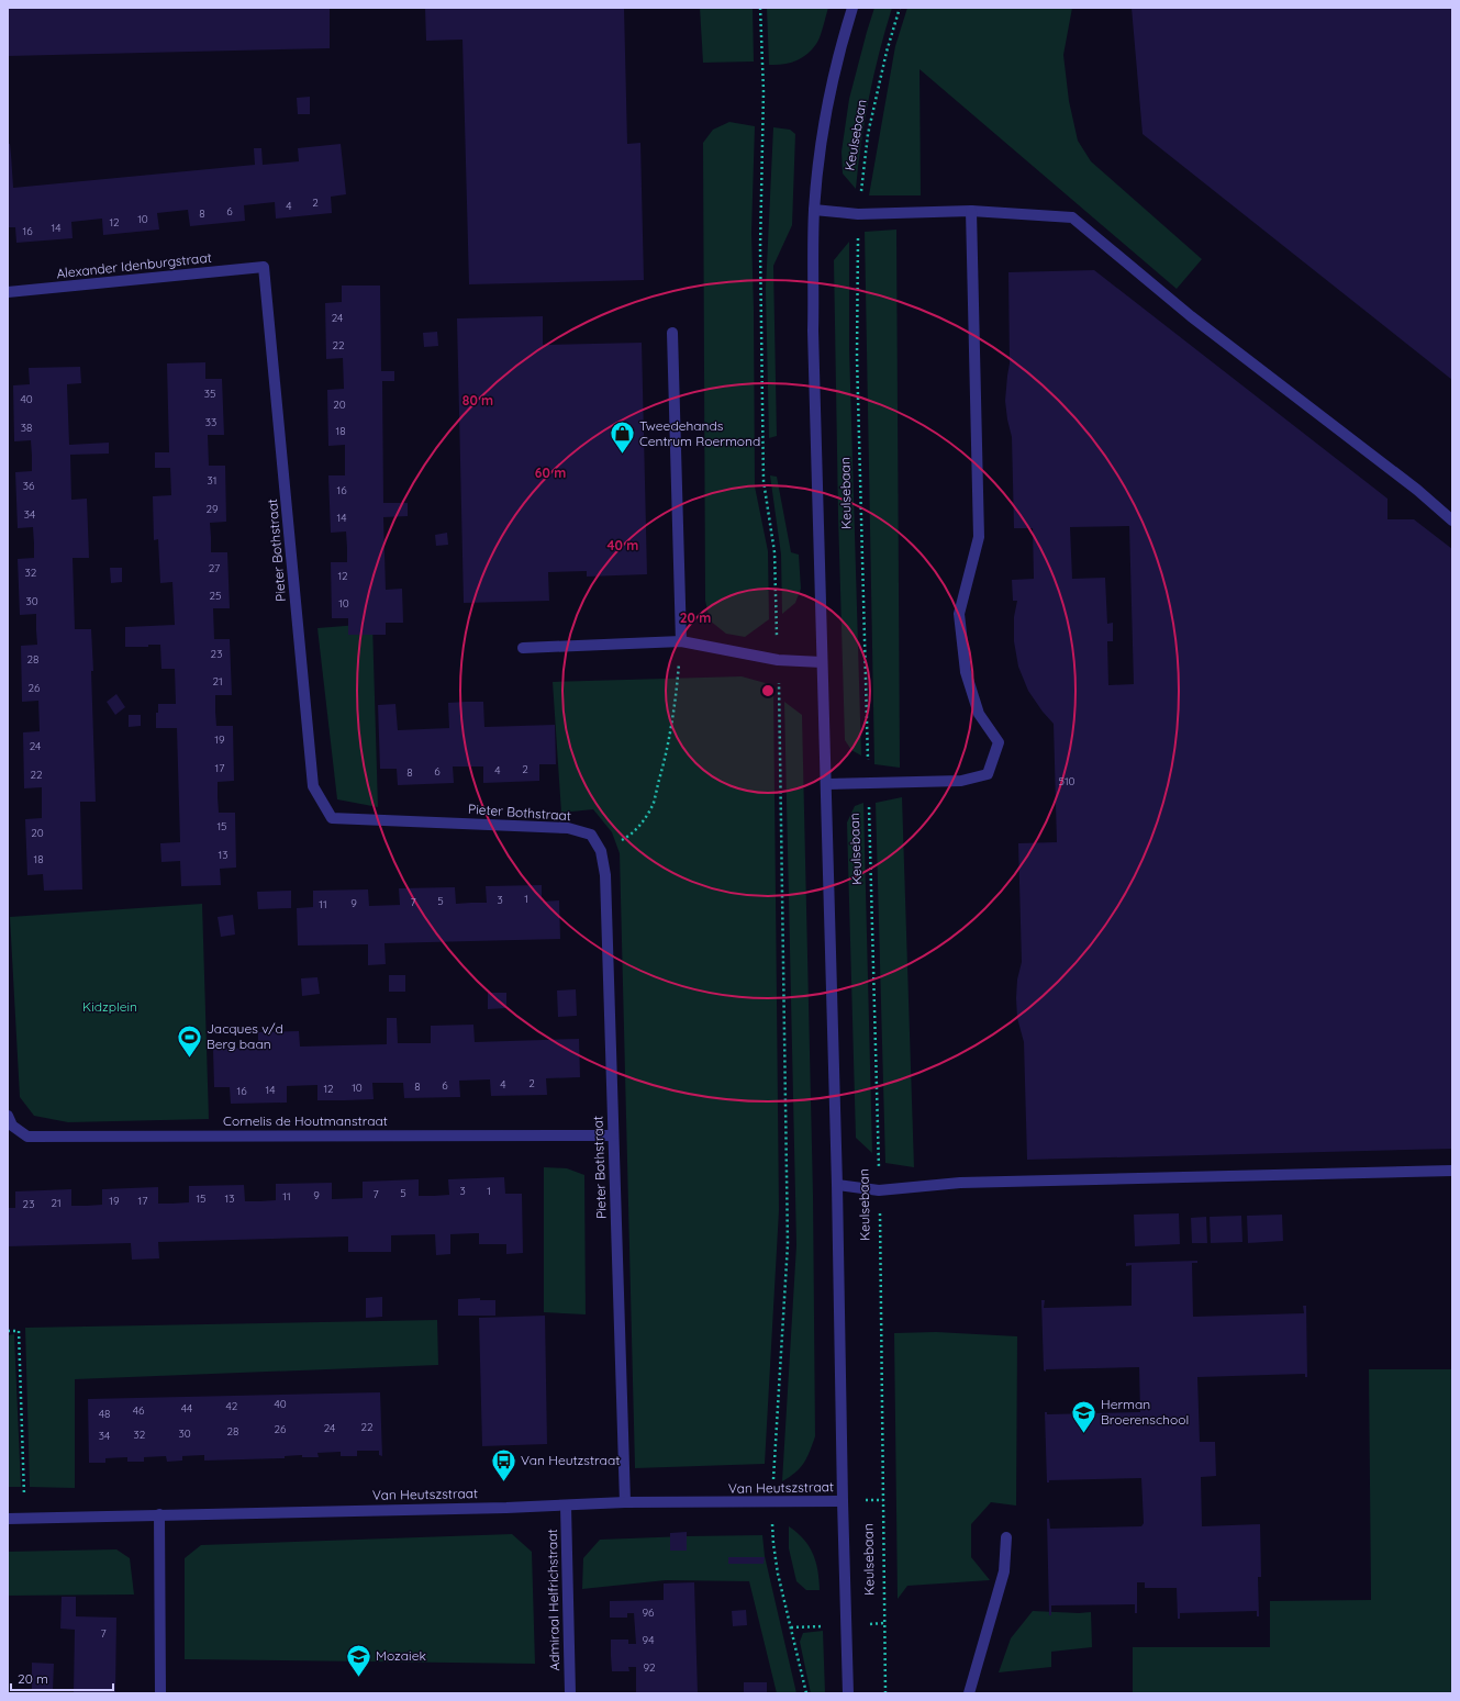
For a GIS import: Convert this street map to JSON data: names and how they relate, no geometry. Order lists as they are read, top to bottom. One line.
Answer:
{"streets":{"street":["Keulsebaan","Alexander Idenburgstraat","Pieter Bothstraat","Cornelis de Houtmanstraat","Van Heutszstraat","Admiraal Helfrichstraat"]},"crossings":[["Keulsebaan","Van Heutszstraat"],["Alexander Idenburgstraat","Pieter Bothstraat"],["Pieter Bothstraat","Cornelis de Houtmanstraat"],["Pieter Bothstraat","Van Heutszstraat"],["Van Heutszstraat","Admiraal Helfrichstraat"]],"parks":["Kidzplein"],"places":{"shop":["Tweedehands Centrum Roermond"],"sports":["Jacques v/d Berg baan"],"school or university":["Herman Broerenschool","Mozaiek"],"bus stop":["Van Heutzstraat"]},"house_numbers":["2","4","6","8","10","12","14","16","24","22","35","40","20","33","38","18","31","36","16","29","34","14","27","32","12","25","30","10","23","28","21","26","19","24","17","2","4","6","8","22","510","15","20","13","18","1","3","5","7","9","11","2","4","6","8","10","12","14","16","3","1","5","7","9","11","15","13","19","17","21","23","40","42","44","46","48","22","24","26","28","30","32","34","96","7","94","92"],"scale_bar":"20 m","rings":["80 m","60 m","40 m","20 m"]}
